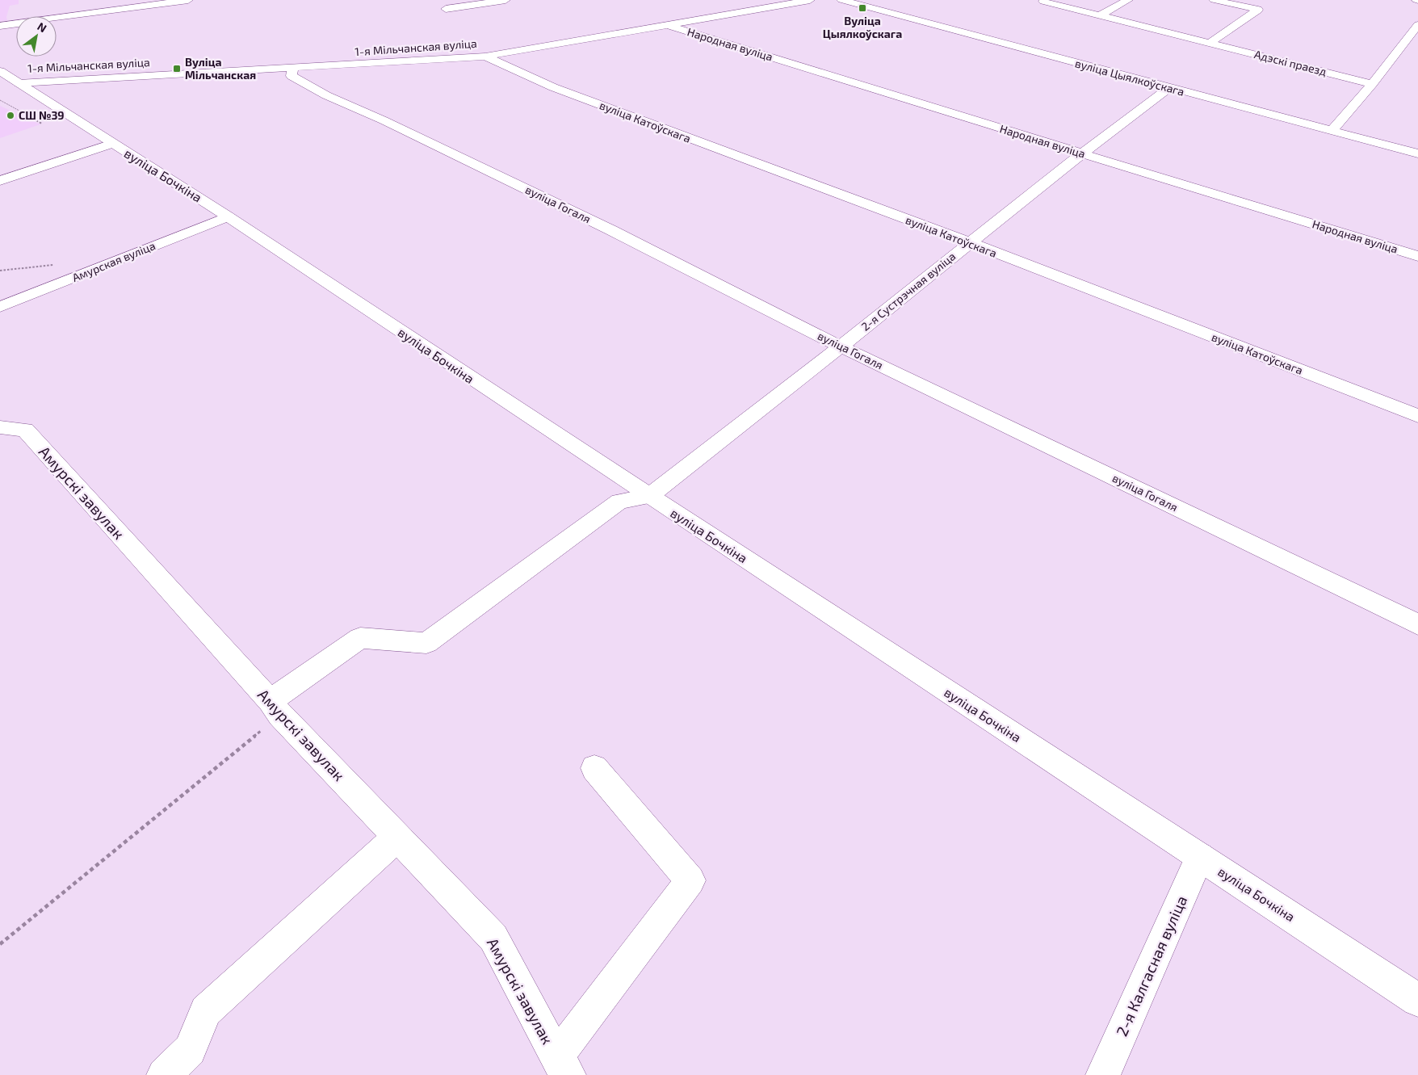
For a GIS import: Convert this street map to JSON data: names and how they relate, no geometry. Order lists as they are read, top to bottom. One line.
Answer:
{"streets":{"street":["Народная вуліца","1-я Мільчанская вуліца","Адэскі праезд","вуліца Цыялкоўскага","вуліца Катоўскага","вуліца Бочкіна","вуліца Гогаля","Амурская вуліца","2-я Сустрэчная вуліца","Амурскі завулак","2-я Калгасная вуліца"]},"crossings":[["Народная вуліца","1-я Мільчанская вуліца"],["Народная вуліца","2-я Сустрэчная вуліца"],["1-я Мільчанская вуліца","вуліца Катоўскага"],["1-я Мільчанская вуліца","вуліца Бочкіна"],["1-я Мільчанская вуліца","вуліца Гогаля"],["вуліца Цыялкоўскага","2-я Сустрэчная вуліца"],["вуліца Катоўскага","2-я Сустрэчная вуліца"],["вуліца Бочкіна","Амурская вуліца"],["вуліца Бочкіна","2-я Сустрэчная вуліца"],["вуліца Бочкіна","2-я Калгасная вуліца"],["вуліца Гогаля","2-я Сустрэчная вуліца"]],"places":{"transit":["Вуліца Цыялкоўскага","Вуліца Мільчанская"],"other":["СШ №39"]},"north":"top right"}
